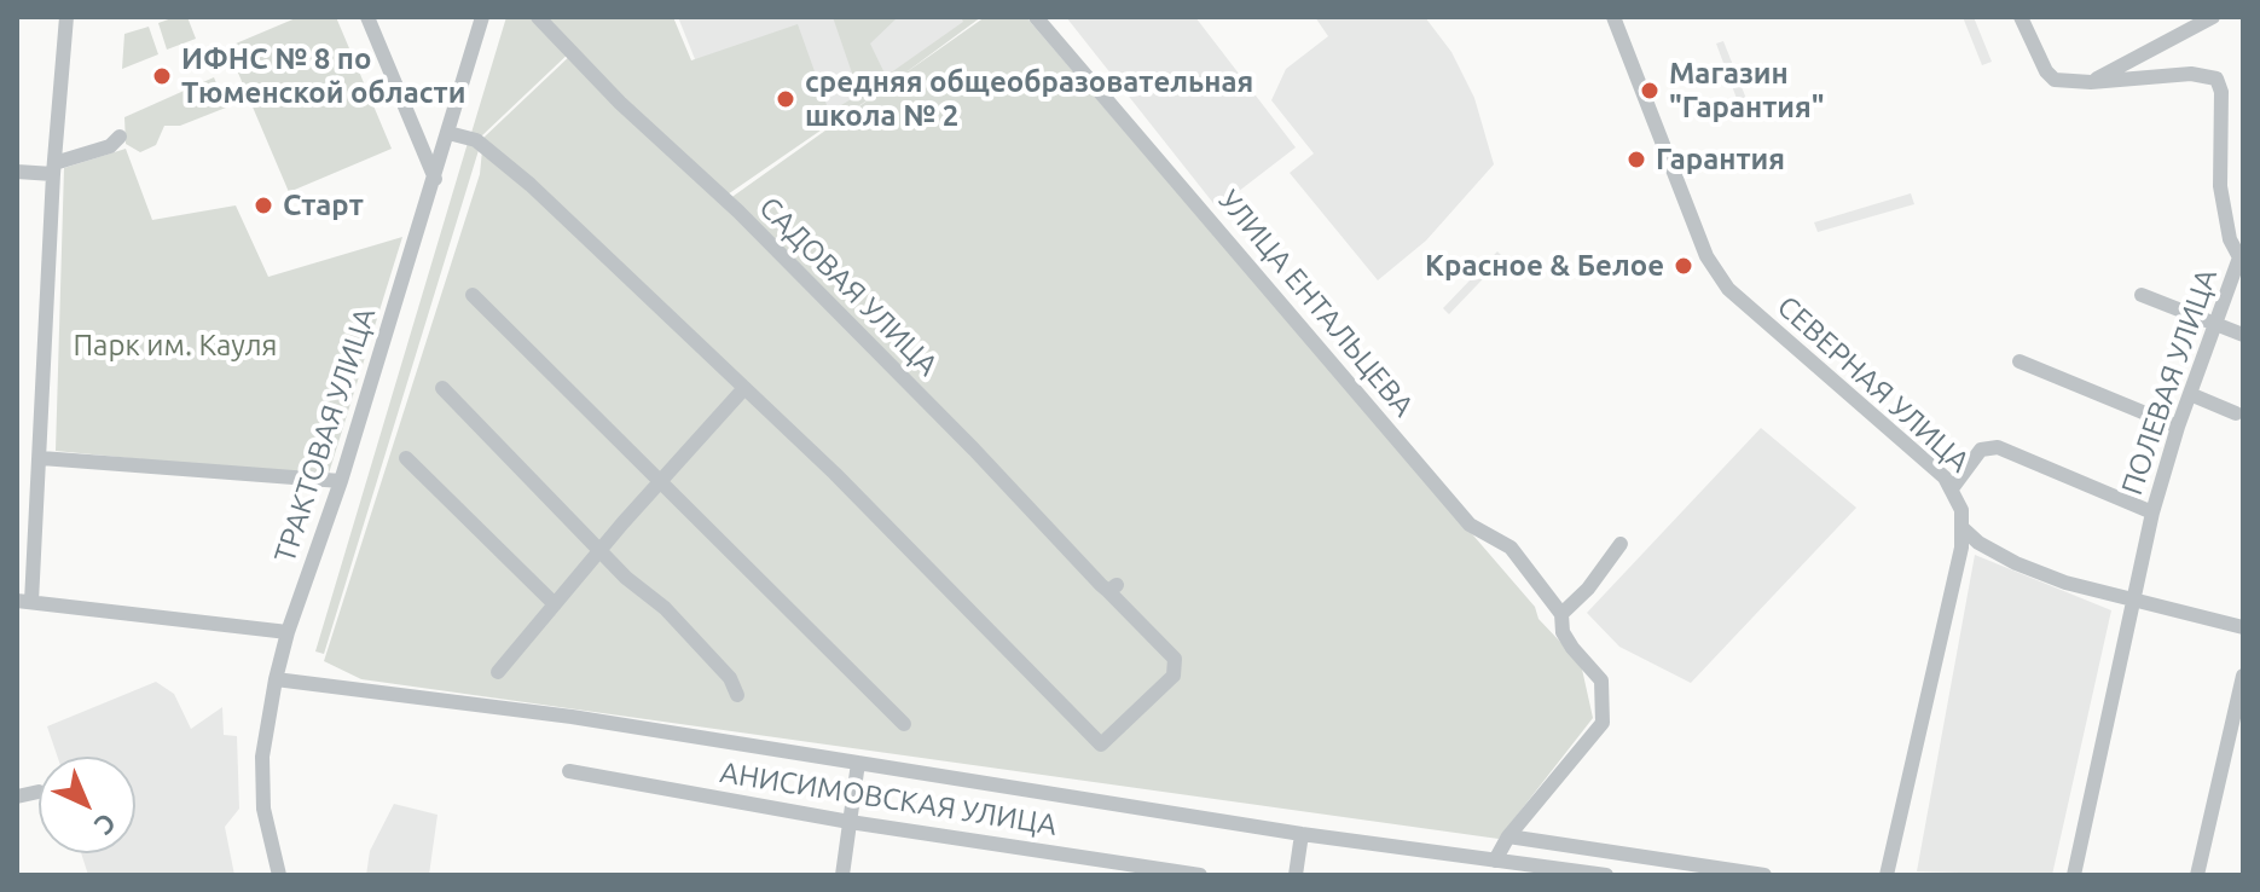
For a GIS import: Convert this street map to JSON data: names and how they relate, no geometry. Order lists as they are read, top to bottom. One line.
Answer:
{"streets":{"street":["САДОВАЯ УЛИЦА","УЛИЦА ЕНТАЛЬЦЕВА","ПОЛЕВАЯ УЛИЦА","СЕВЕРНАЯ УЛИЦА","ТРАКТОВАЯ УЛИЦА","АНИСИМОВСКАЯ УЛИЦА"]},"parks":["Парк им. Кауля"],"places":["ИФНС № 8 по Тюменской области","Магазин \"Гарантия\"","средняя общеобразовательная школа № 2","Гарантия","Старт","Красное & Белое"],"north":"bottom right"}
